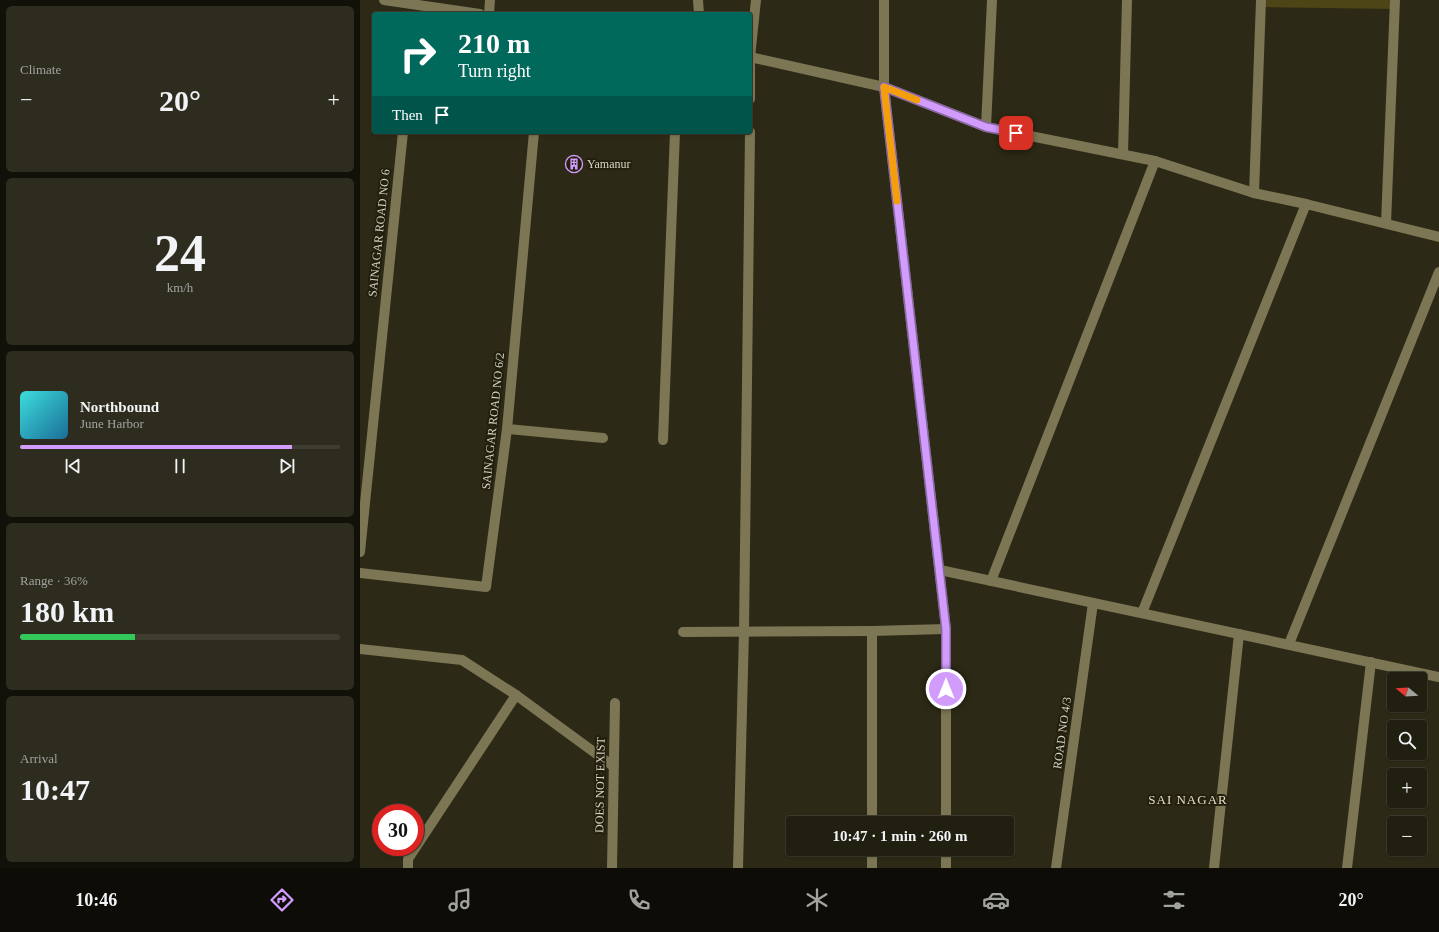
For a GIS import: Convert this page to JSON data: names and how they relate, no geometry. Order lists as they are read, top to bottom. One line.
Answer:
{"streets":{"street":["SAINAGAR ROAD NO 6","SAINAGAR ROAD NO 6/2","ROAD NO 4/3","DOES NOT EXIST"]},"districts":["SAI NAGAR"],"places":{"building":["Yamanur"]},"north":"left","page":{"tile":["Climate",["24","km/h"],["Range · 36%","180 km"],["Arrival","10:47"]],"turn":["210 m","Turn right"],"heat":["−","20°","+"],"then":"Then","song":["Northbound","June Harbor"],"map_buttons":["+","−"],"limit":"30","trip":"10:47 · 1 min · 260 m","tabs":["10:46","20°"]}}
